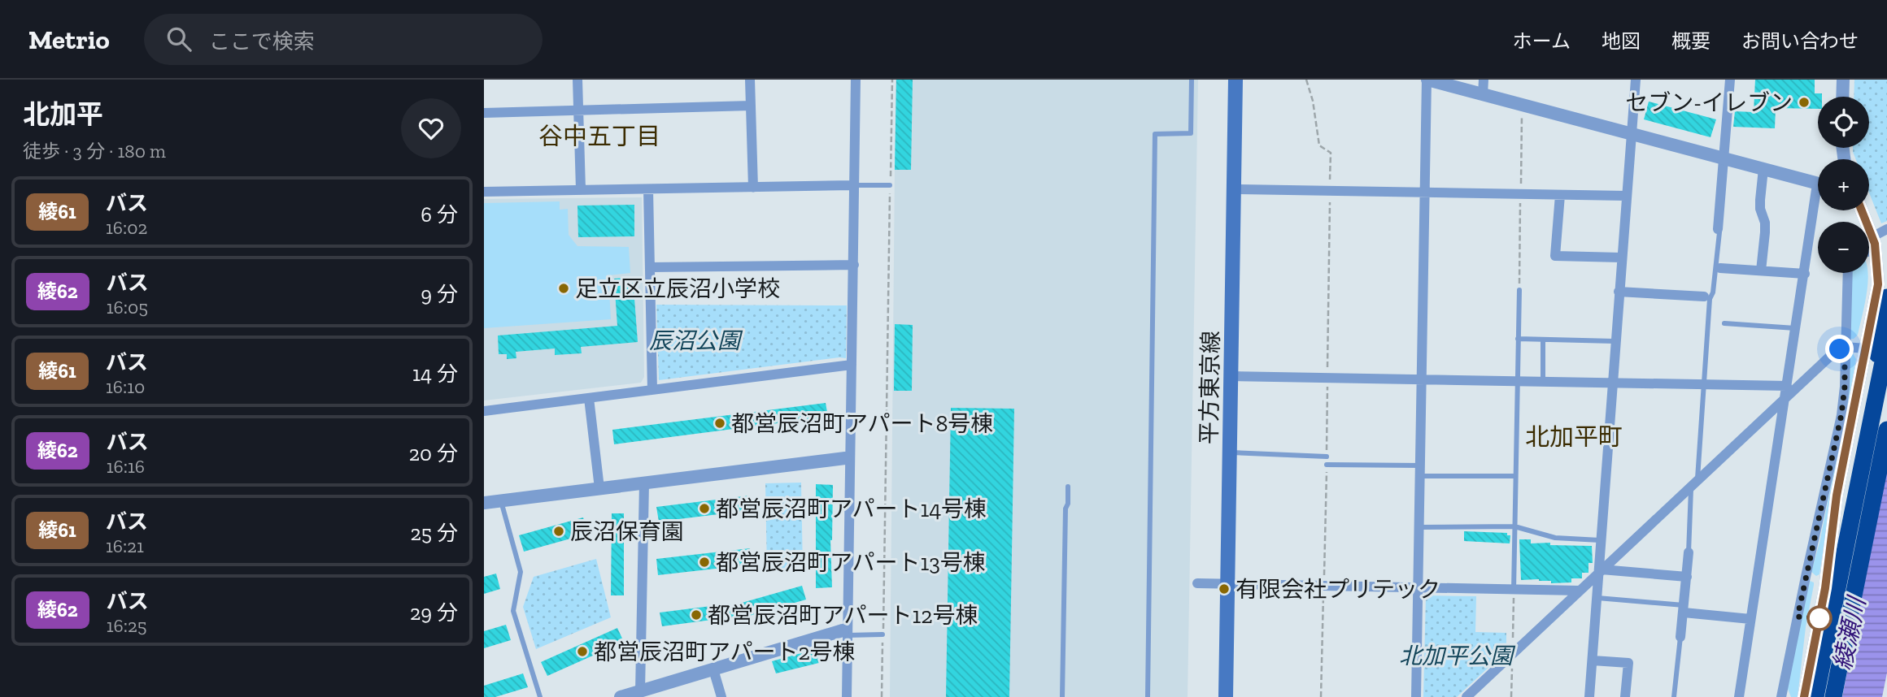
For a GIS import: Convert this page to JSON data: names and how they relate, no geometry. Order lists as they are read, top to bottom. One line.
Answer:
{"streets":{"main road":["平方東京線"]},"districts":["谷中五丁目","北加平町"],"water":["綾瀬川"],"parks":["辰沼公園","北加平公園"],"places":["セブン-イレブン","足立区立辰沼小学校","都営辰沼町アパート8号棟","都営辰沼町アパート14号棟","辰沼保育園","都営辰沼町アパート13号棟","有限会社プリテック","都営辰沼町アパート12号棟","都営辰沼町アパート2号棟"],"lines":["bus line 綾61"],"page":{"header":"Metrio","search":"ここで検索","nav":["ホーム","地図","概要","お問い合わせ"],"heading":["北加平","徒歩 · 3 分 · 180 m"],"map_buttons":["+","−"],"list":[{"mark":"綾61","name":"バス","note":"16:02","value":"6 分"},{"mark":"綾62","name":"バス","note":"16:05","value":"9 分"},{"mark":"綾61","name":"バス","note":"16:10","value":"14 分"},{"mark":"綾62","name":"バス","note":"16:16","value":"20 分"},{"mark":"綾61","name":"バス","note":"16:21","value":"25 分"},{"mark":"綾62","name":"バス","note":"16:25","value":"29 分"}]}}
